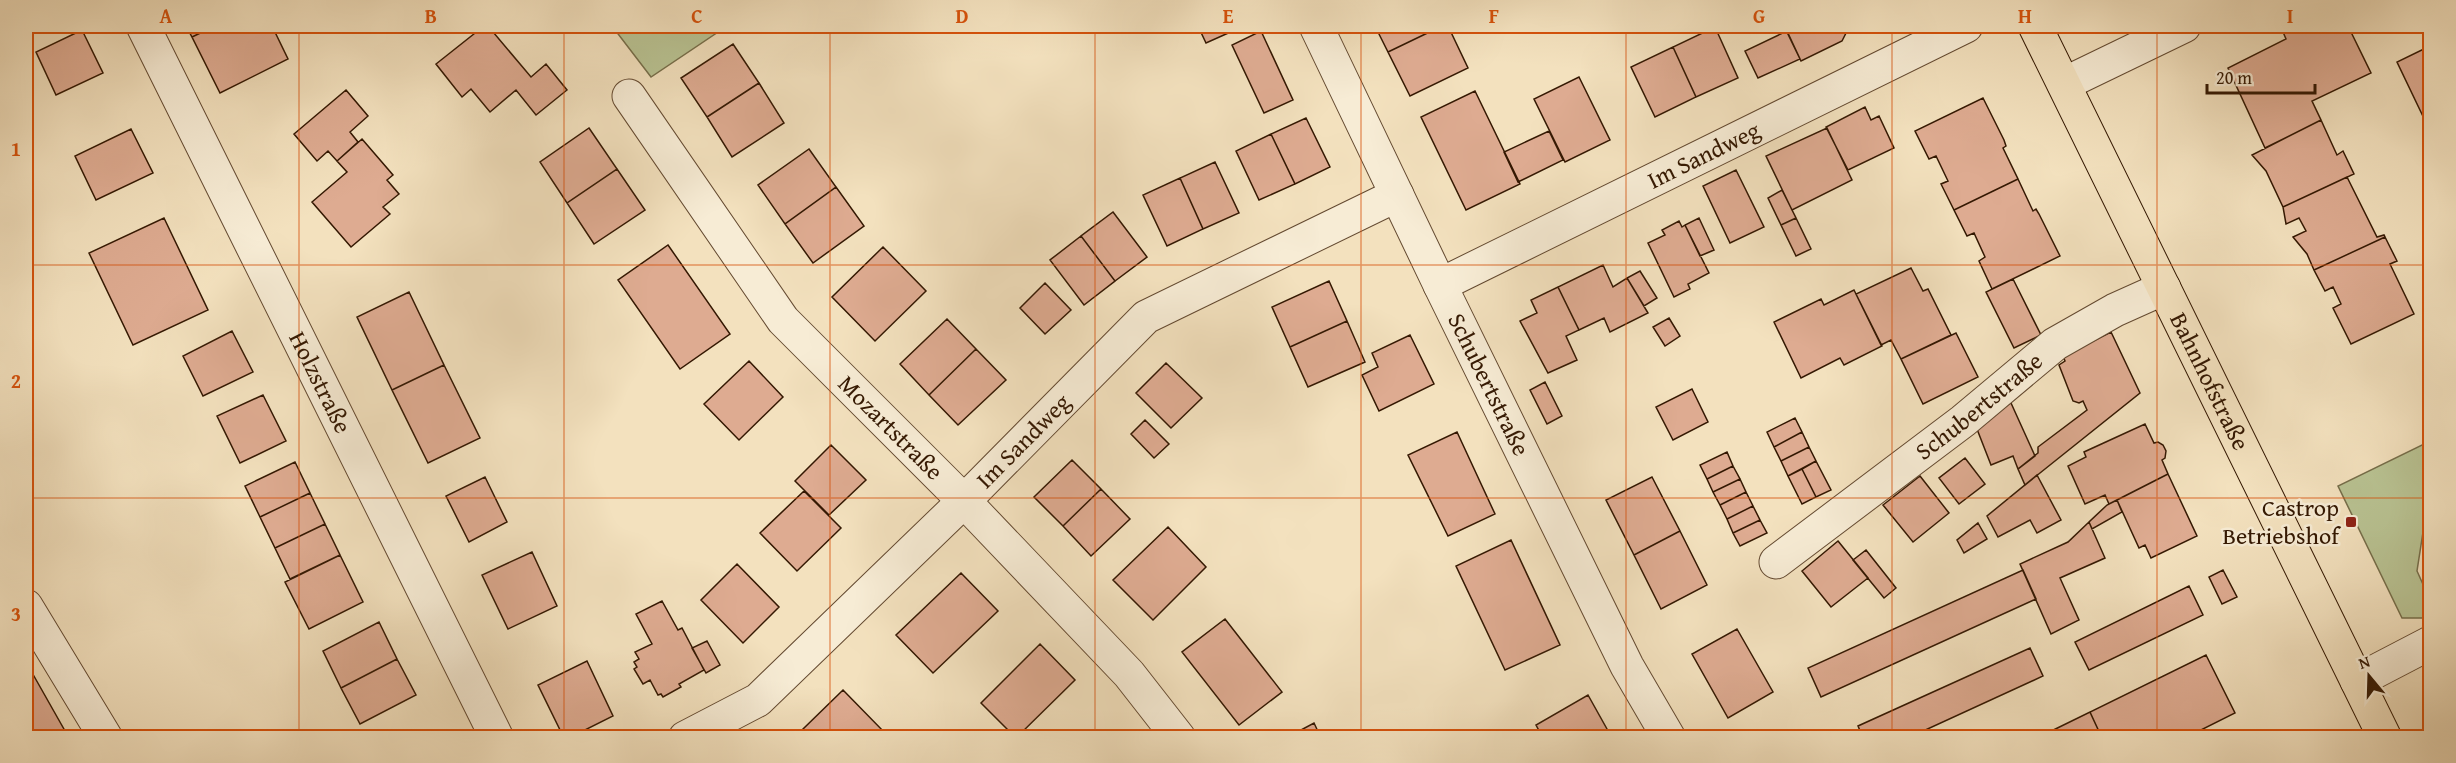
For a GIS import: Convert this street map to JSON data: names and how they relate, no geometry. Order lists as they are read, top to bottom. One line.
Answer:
{"streets":{"main road":["Bahnhofstraße"],"street":["Im Sandweg","Holzstraße","Schubertstraße","Mozartstraße"]},"crossings":[["Im Sandweg","Schubertstraße"],["Im Sandweg","Mozartstraße"],["Bahnhofstraße","Schubertstraße"]],"places":{"transit":["Castrop Betriebshof"]},"scale_bar":"20 m","north":"top","grid":{"columns":["A","B","C","D","E","F","G","H","I"],"rows":["1","2","3"]}}
